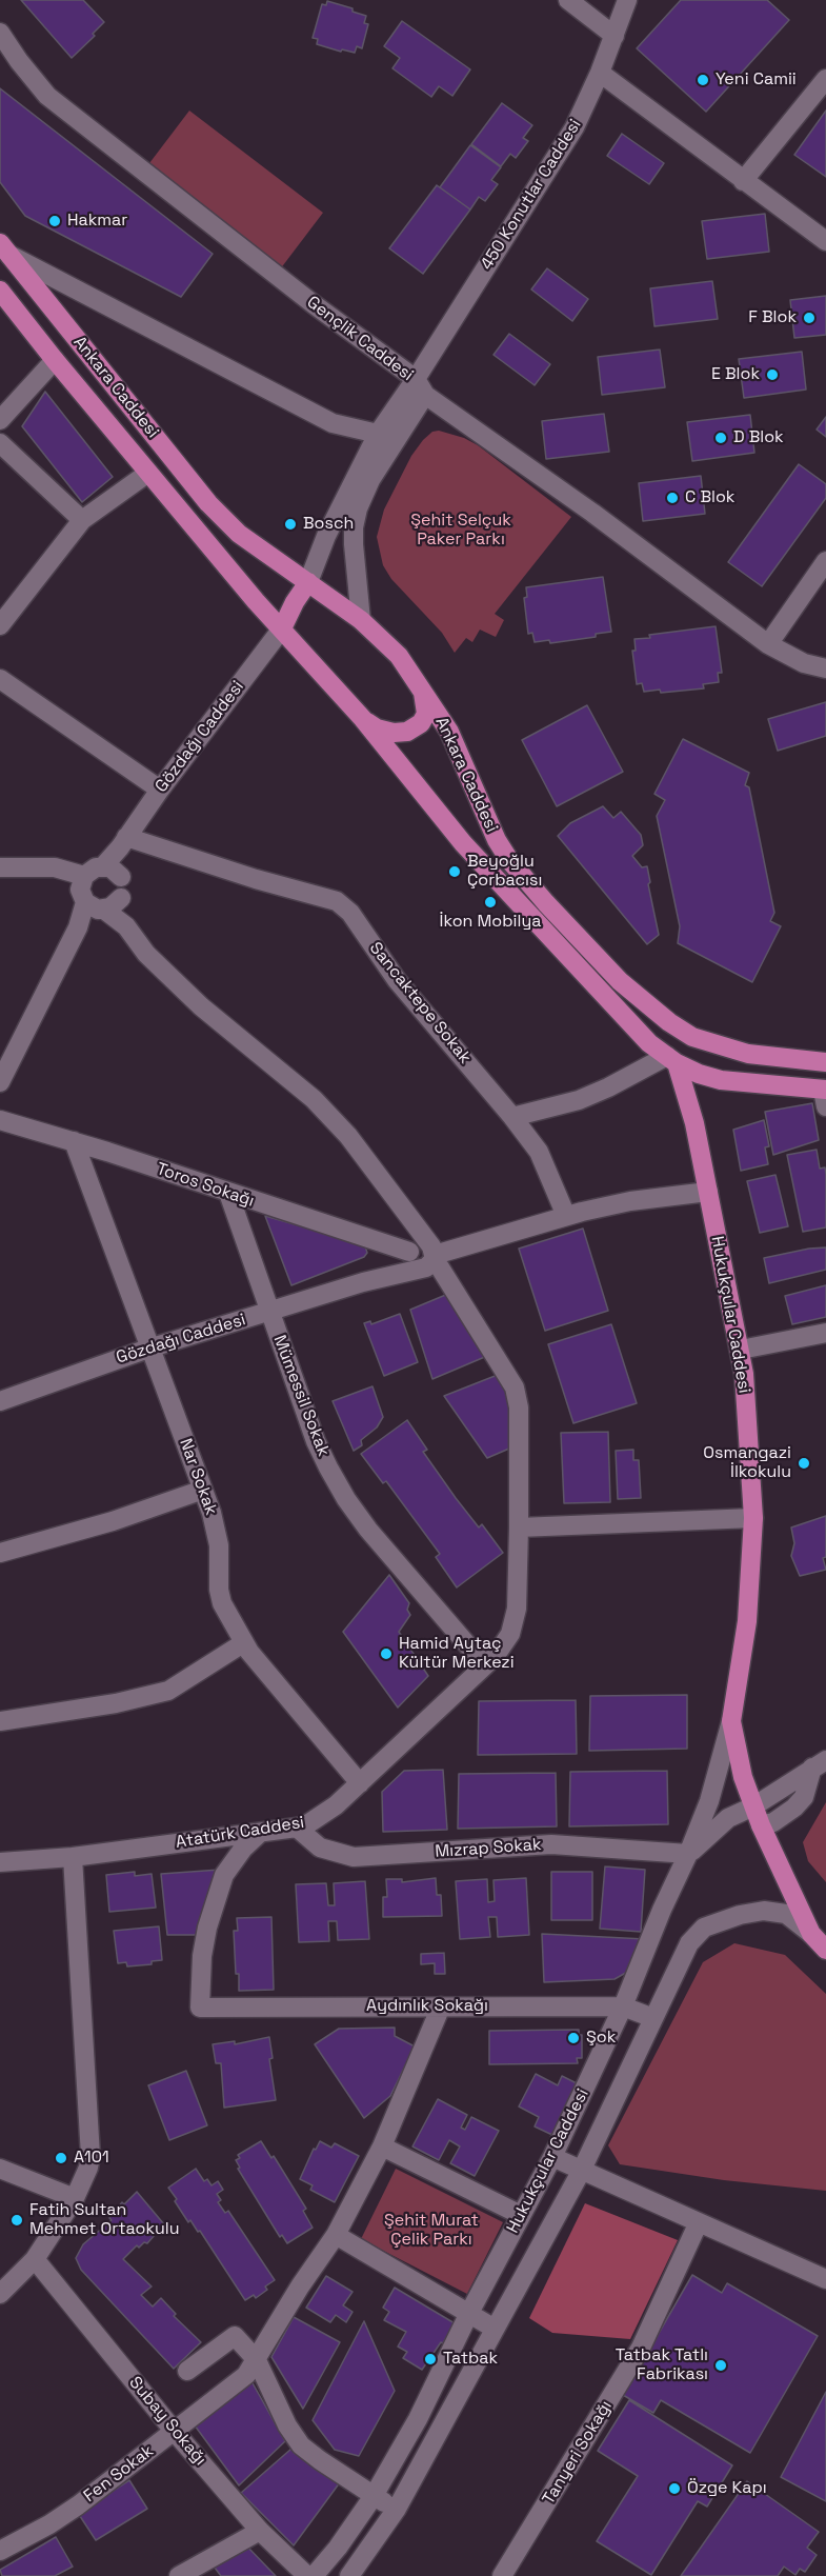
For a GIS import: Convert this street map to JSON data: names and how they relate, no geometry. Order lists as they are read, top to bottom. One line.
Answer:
{"streets":{"main road":["Ankara Caddesi","Hukukçular Caddesi"],"street":["450 Konutlar Caddesi","Gençlik Caddesi","Gözdağı Caddesi","Sancaktepe Sokak","Toros Sokağı","Mümessil Sokak","Nar Sokak","Atatürk Caddesi","Mızrap Sokak","Aydınlık Sokağı","Subay Sokağı","Tanyeri Sokağı","Fen Sokak"]},"crossings":[["450 Konutlar Caddesi","Gençlik Caddesi"],["Ankara Caddesi","Gözdağı Caddesi"],["Ankara Caddesi","Hukukçular Caddesi"],["Gözdağı Caddesi","Sancaktepe Sokak"],["Gözdağı Caddesi","Toros Sokağı"],["Gözdağı Caddesi","Hukukçular Caddesi"],["Gözdağı Caddesi","Mümessil Sokak"],["Gözdağı Caddesi","Nar Sokak"],["Gözdağı Caddesi","Atatürk Caddesi"],["Toros Sokağı","Mümessil Sokak"],["Toros Sokağı","Nar Sokak"],["Toros Sokağı","Atatürk Caddesi"],["Hukukçular Caddesi","Mızrap Sokak"],["Hukukçular Caddesi","Aydınlık Sokağı"],["Mümessil Sokak","Atatürk Caddesi"],["Nar Sokak","Atatürk Caddesi"],["Atatürk Caddesi","Mızrap Sokak"],["Atatürk Caddesi","Aydınlık Sokağı"],["Aydınlık Sokağı","Fen Sokak"],["Subay Sokağı","Fen Sokak"]],"parks":["Şehit Selçuk Paker Parkı","Şehit Murat Çelik Parkı"],"places":["Yeni Camii","Hakmar","F Blok","E Blok","D Blok","C Blok","Bosch","Beyoğlu Çorbacısı","İkon Mobilya","Osmangazi İlkokulu","Hamid Aytaç Kültür Merkezi","Şok","A101","Fatih Sultan Mehmet Ortaokulu","Tatbak","Tatbak Tatlı Fabrikası","Özge Kapı"]}
